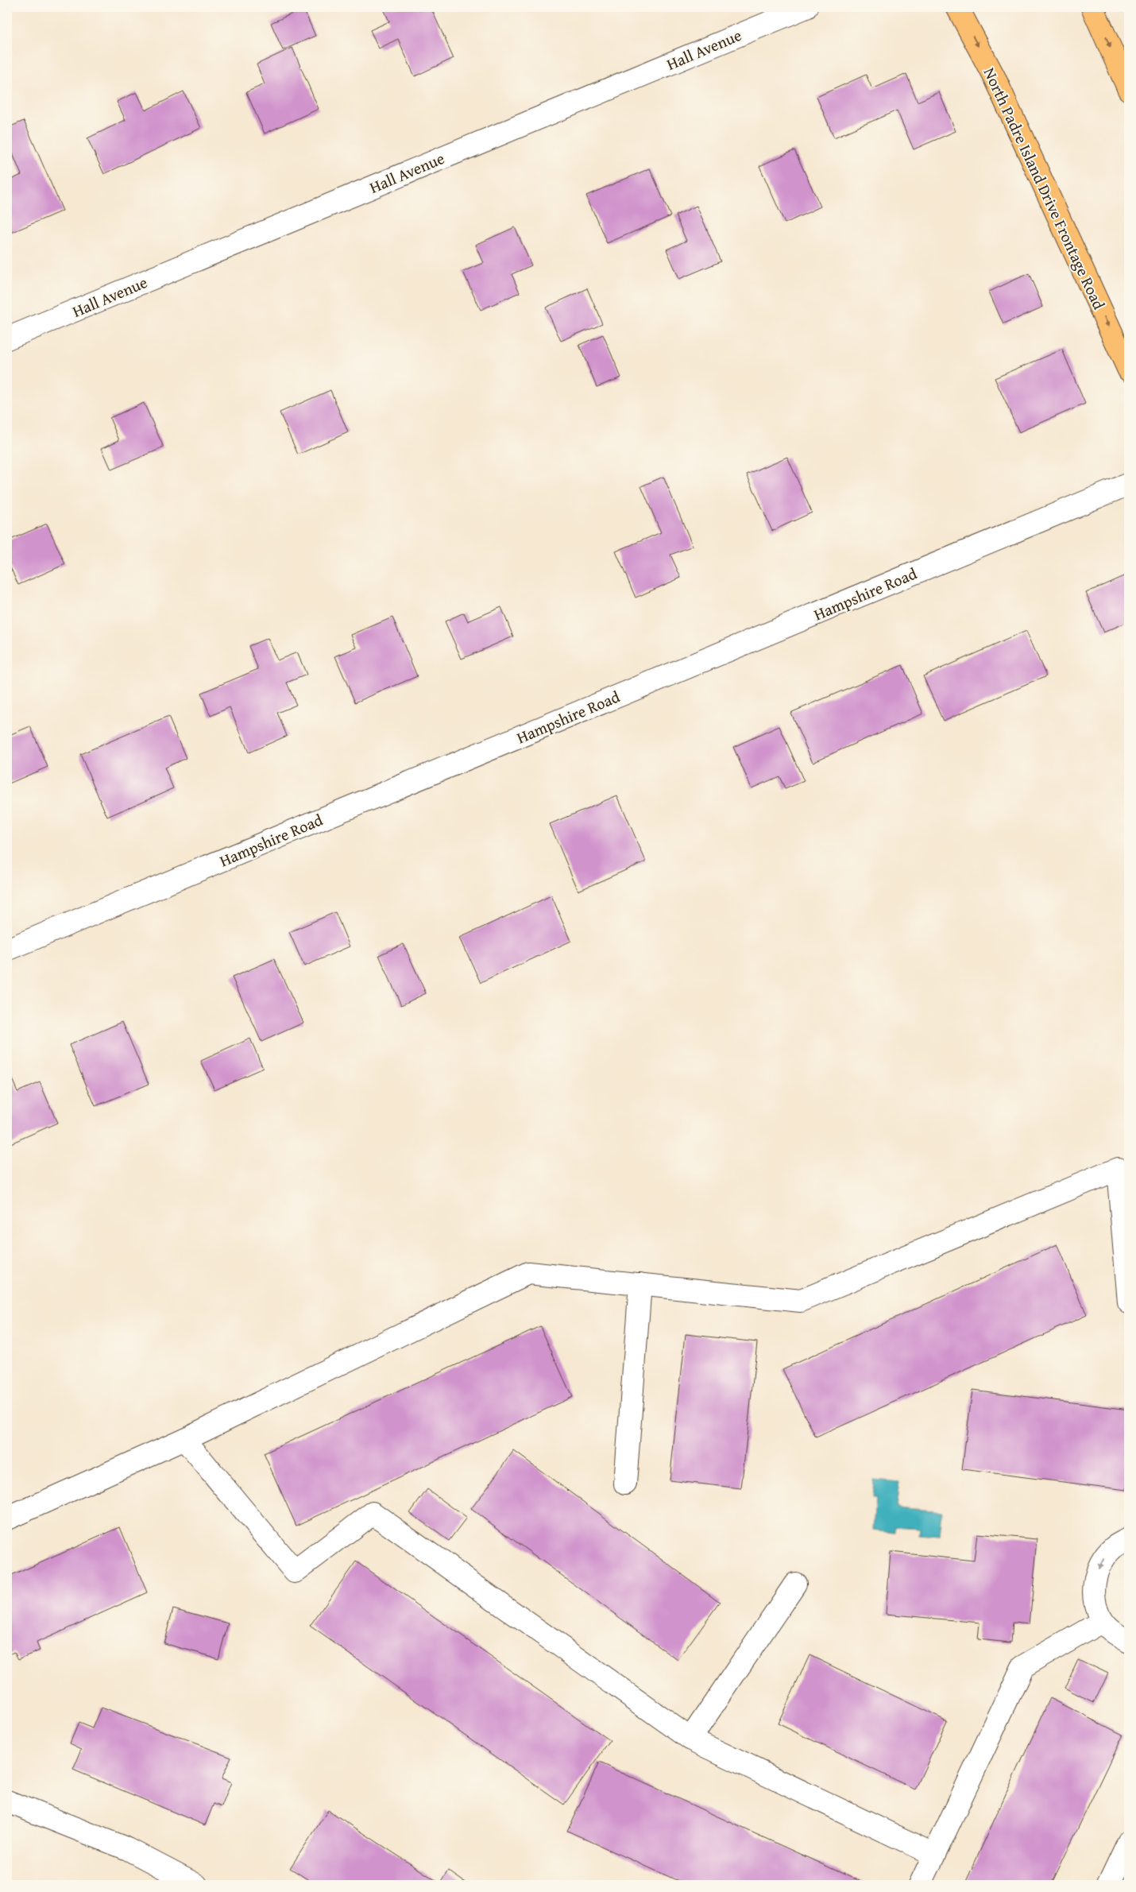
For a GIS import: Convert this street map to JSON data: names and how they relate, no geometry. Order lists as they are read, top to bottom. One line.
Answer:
{"streets":{"main road":["North Padre Island Drive Frontage Road"],"street":["Hall Avenue","Hampshire Road"]},"one_way":["North Padre Island Drive Frontage Road"]}
